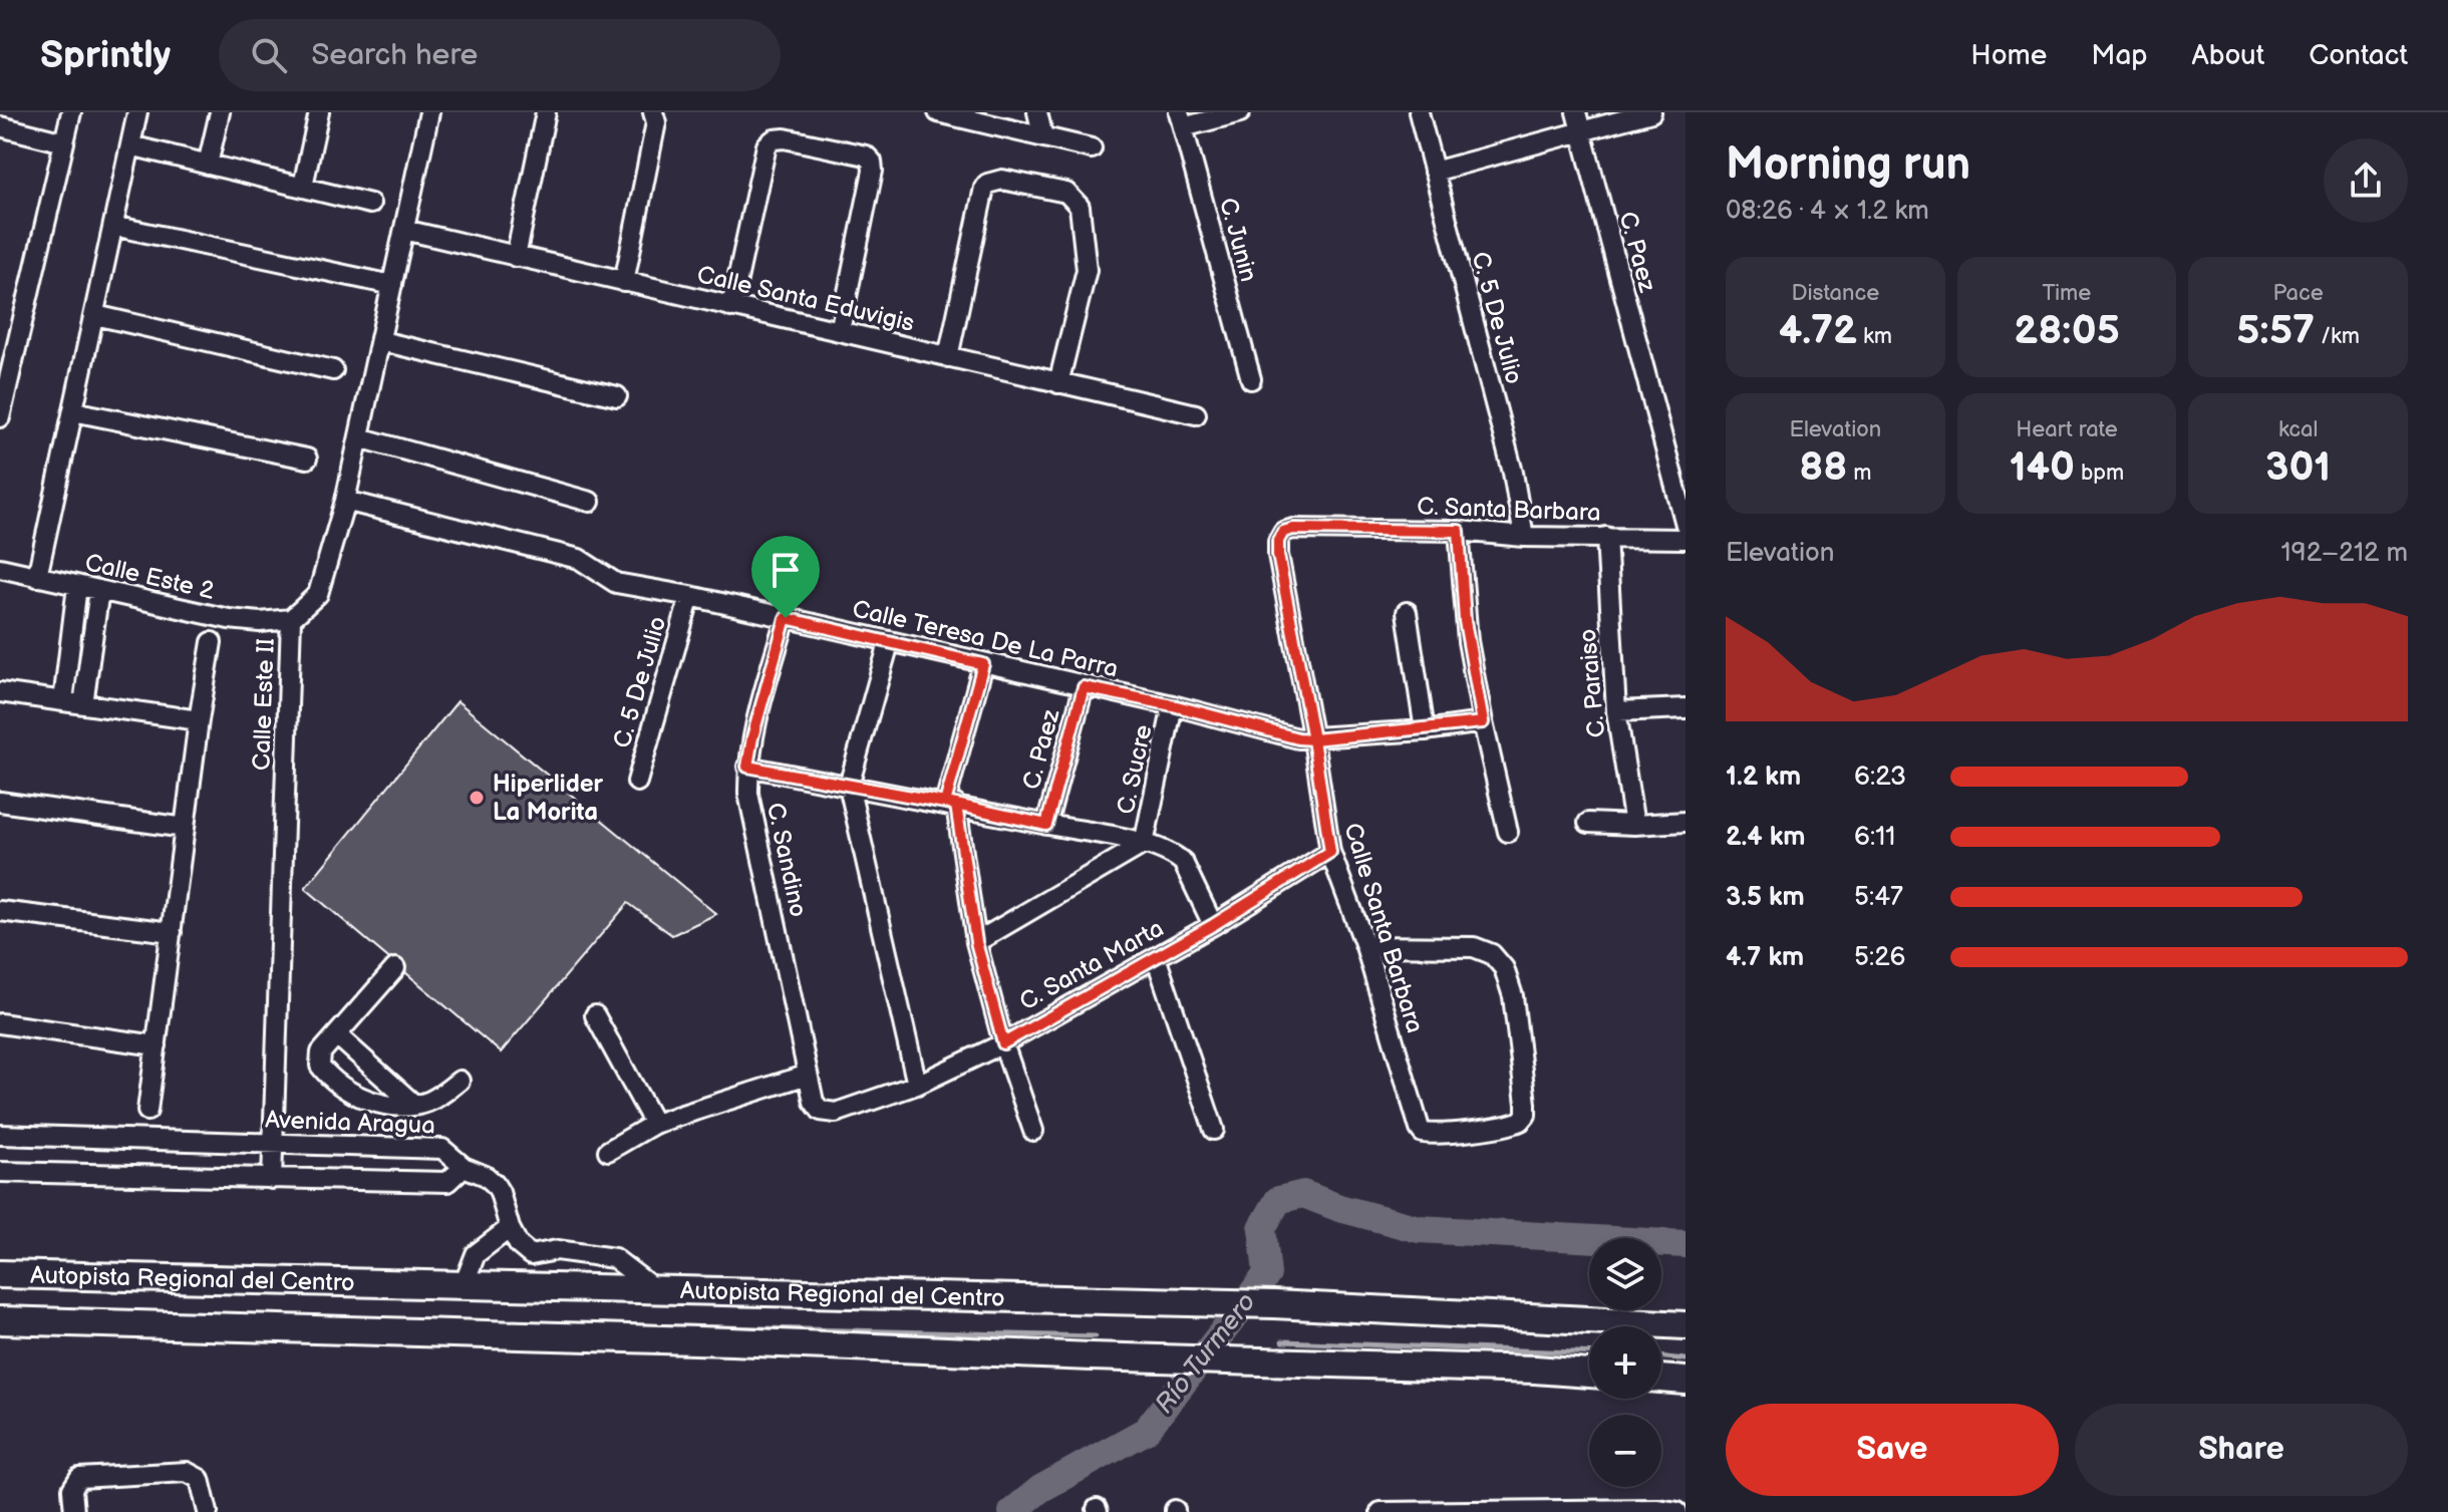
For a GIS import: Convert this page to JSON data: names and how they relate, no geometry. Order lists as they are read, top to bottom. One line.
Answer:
{"streets":{"highway":["Autopista Regional del Centro"],"street":["C. Junin","C. Paez","Calle Santa Eduvigis","C. 5 De Julio","C. Santa Barbara","Calle Este 2","Calle Teresa De La Parra","C. Paraiso","Calle Este II","C. Sucre","C. Sandino","Calle Santa Barbara","C. Santa Marta","Avenida Aragua"]},"crossings":[["C. Paez","Calle Teresa De La Parra"],["Calle Santa Eduvigis","Calle Este II"],["C. 5 De Julio","C. Santa Barbara"],["C. 5 De Julio","Calle Teresa De La Parra"],["C. Santa Barbara","C. Paraiso"],["C. Santa Barbara","Calle Santa Barbara"],["Calle Este 2","Calle Este II"],["Calle Teresa De La Parra","Calle Este II"],["Calle Teresa De La Parra","C. Sucre"],["Calle Teresa De La Parra","C. Sandino"],["Calle Teresa De La Parra","Calle Santa Barbara"],["Calle Este II","Avenida Aragua"],["C. Sandino","C. Santa Marta"],["Calle Santa Barbara","C. Santa Marta"]],"water":["Río Turmero"],"places":["Hiperlider La Morita"],"page":{"header":"Sprintly","search":"Search here","nav":["Home","Map","About","Contact"],"heading":["Morning run","08:26 · 4 × 1.2 km"],"stats":[["Distance","4.72 km"],["Time","28:05"],["Pace","5:57 /km"],["Elevation","88 m"],["Heart rate","140 bpm"],["kcal","301"]],"chart":["Elevation","192–212 m"],"list":[{"name":"1.2 km","note":"6:23"},{"name":"2.4 km","note":"6:11"},{"name":"3.5 km","note":"5:47"},{"name":"4.7 km","note":"5:26"}],"map_buttons":["+","−"],"buttons":["Save","Share"]}}
